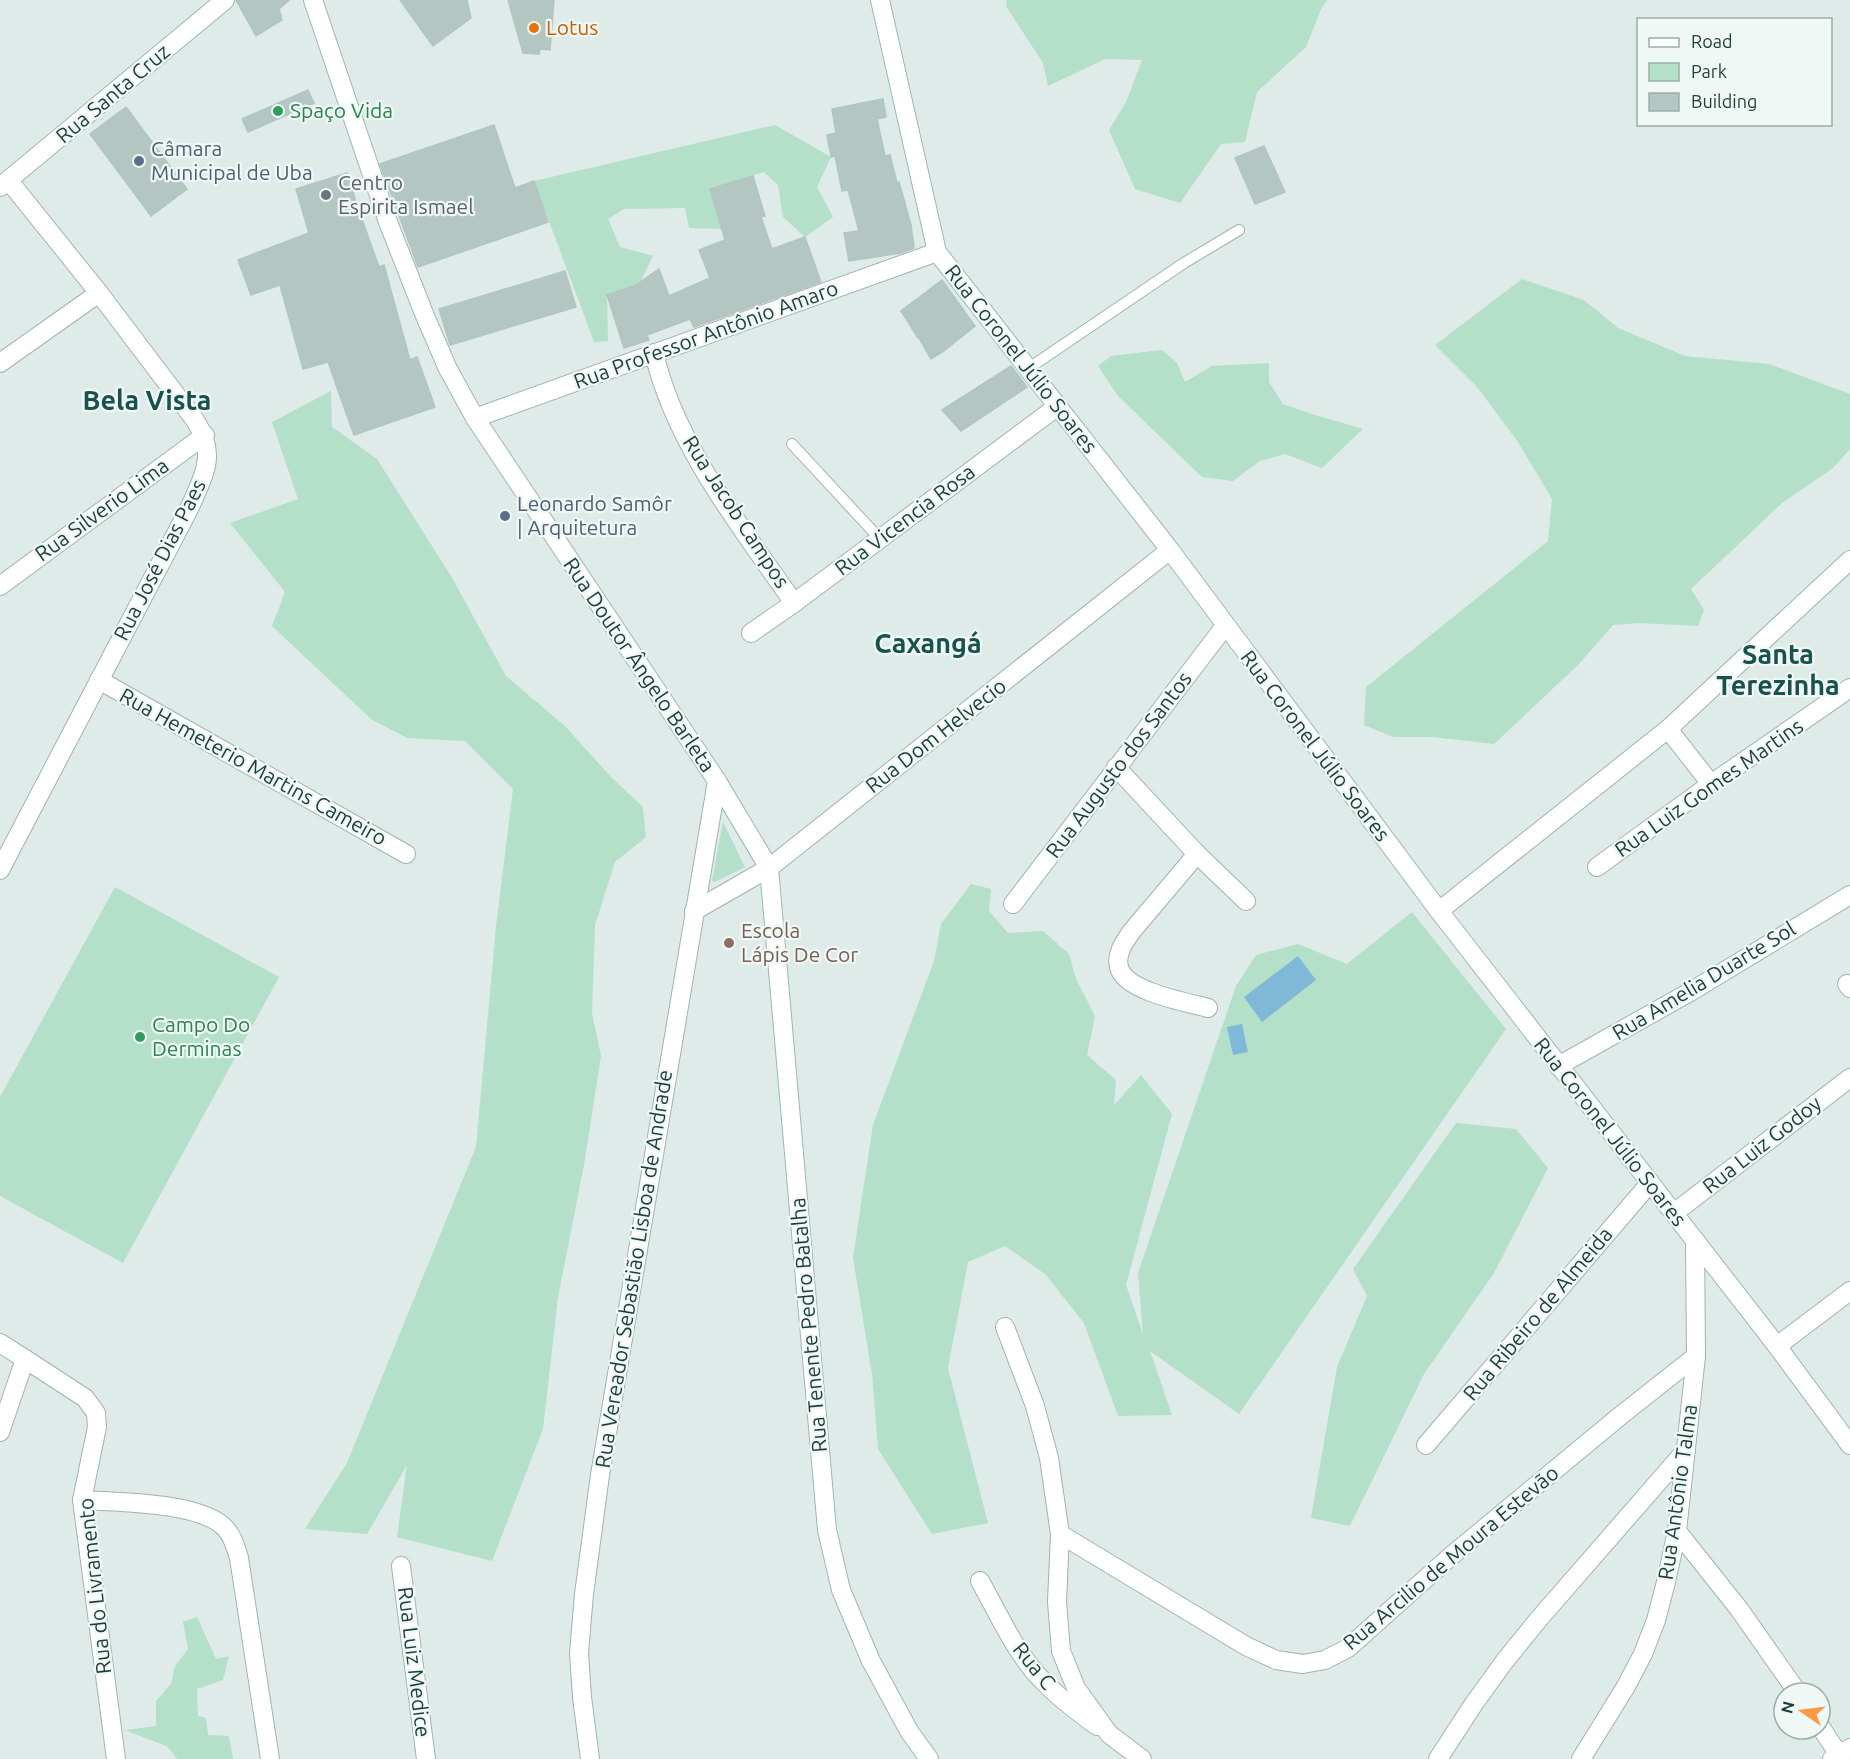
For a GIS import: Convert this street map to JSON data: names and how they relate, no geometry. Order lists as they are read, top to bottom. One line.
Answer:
{"streets":{"street":["Rua Santa Cruz","Rua Professor Antônio Amaro","Rua Coronel Júlio Soares","Rua Silverio Lima","Rua Jacob Campos","Rua Vicencia Rosa","Rua José Dias Paes","Rua Doutor Ângelo Barleta","Rua Dom Helvecio","Rua Augusto dos Santos","Rua Hemeterio Martins Cameiro","Rua Luiz Gomes Martins","Rua Amelia Duarte Sol","Rua Luiz Godoy","Rua Vereador Sebastião Lisboa de Andrade","Rua Ribeiro de Almeida","Rua Tenente Pedro Batalha","Rua Antônio Talma","Rua Arcilio de Moura Estevão","Rua do Livramento","Rua Luiz Medice","Rua C"]},"crossings":[["Rua Professor Antônio Amaro","Rua Coronel Júlio Soares"],["Rua Professor Antônio Amaro","Rua Jacob Campos"],["Rua Professor Antônio Amaro","Rua Doutor Ângelo Barleta"],["Rua Coronel Júlio Soares","Rua Vicencia Rosa"],["Rua Coronel Júlio Soares","Rua Dom Helvecio"],["Rua Coronel Júlio Soares","Rua Augusto dos Santos"],["Rua Coronel Júlio Soares","Rua Amelia Duarte Sol"],["Rua Coronel Júlio Soares","Rua Luiz Godoy"],["Rua Coronel Júlio Soares","Rua Ribeiro de Almeida"],["Rua Coronel Júlio Soares","Rua Antônio Talma"],["Rua Silverio Lima","Rua José Dias Paes"],["Rua Jacob Campos","Rua Vicencia Rosa"],["Rua José Dias Paes","Rua Hemeterio Martins Cameiro"],["Rua Doutor Ângelo Barleta","Rua Dom Helvecio"],["Rua Doutor Ângelo Barleta","Rua Vereador Sebastião Lisboa de Andrade"],["Rua Doutor Ângelo Barleta","Rua Tenente Pedro Batalha"],["Rua Dom Helvecio","Rua Vereador Sebastião Lisboa de Andrade"],["Rua Dom Helvecio","Rua Tenente Pedro Batalha"],["Rua Antônio Talma","Rua Arcilio de Moura Estevão"]],"districts":["Bela Vista","Caxangá","Santa Terezinha"],"places":["Lotus","Spaço Vida","Câmara Municipal de Uba","Centro Espirita Ismael","Leonardo Samôr | Arquitetura","Escola Lápis De Cor","Campo Do Derminas"],"legend":["Road","Park","Building"],"north":"left"}
